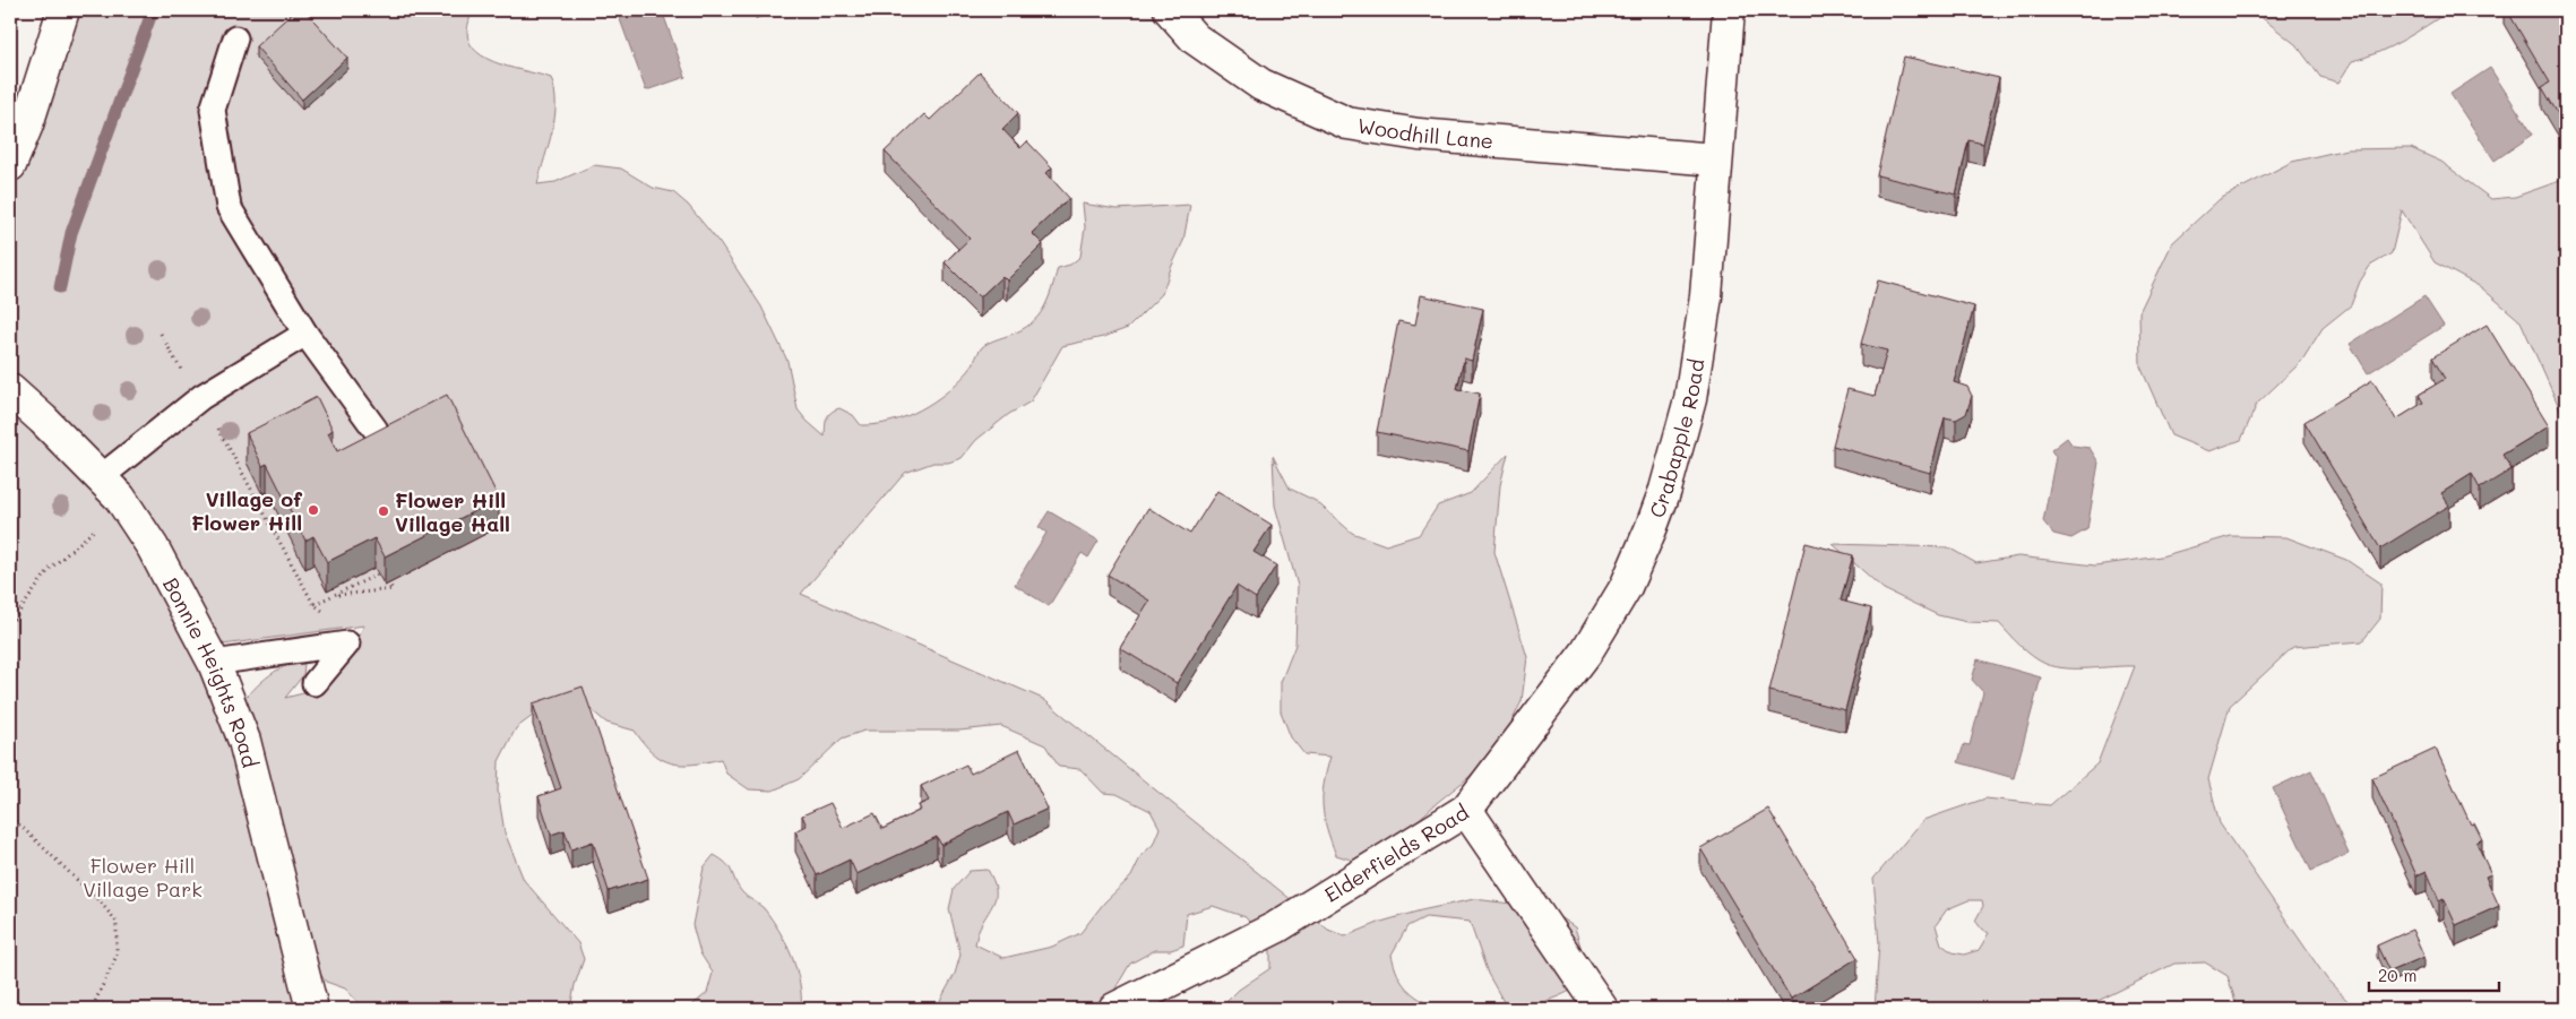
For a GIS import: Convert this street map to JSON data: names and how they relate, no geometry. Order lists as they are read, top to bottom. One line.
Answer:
{"streets":{"street":["Woodhill Lane","Crabapple Road","Bonnie Heights Road","Elderfields Road"]},"crossings":[["Woodhill Lane","Crabapple Road"],["Crabapple Road","Elderfields Road"]],"parks":["Flower Hill Village Park"],"places":["Village of Flower Hill","Flower Hill Village Hall"],"scale_bar":"20 m"}
